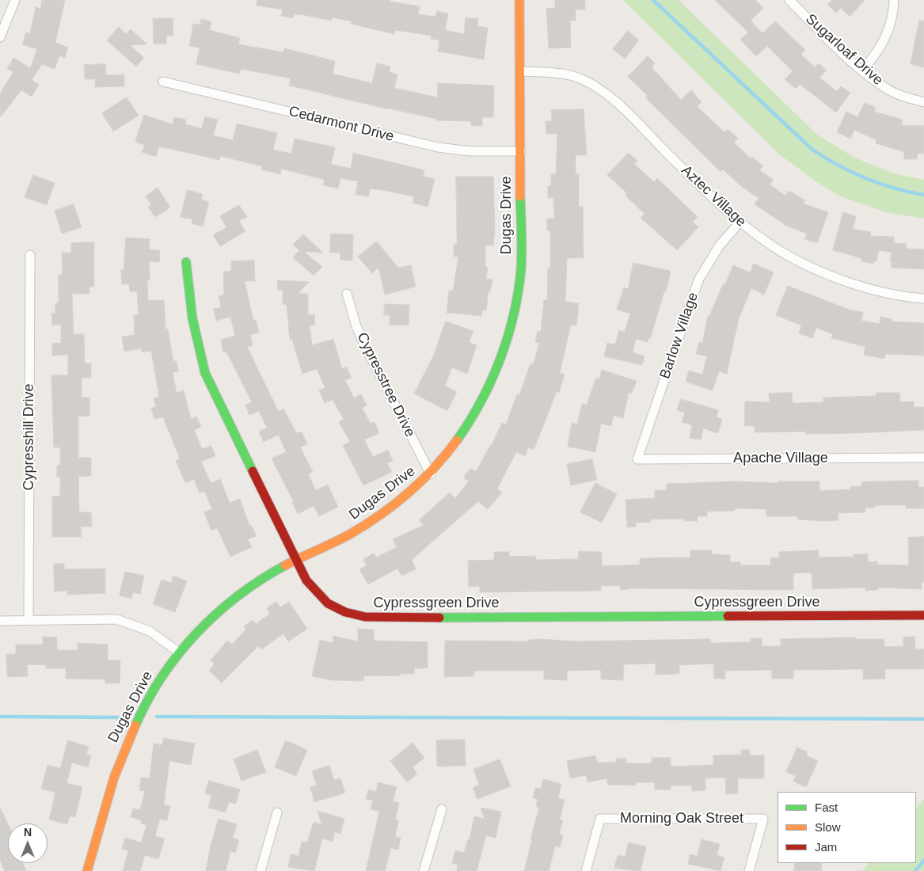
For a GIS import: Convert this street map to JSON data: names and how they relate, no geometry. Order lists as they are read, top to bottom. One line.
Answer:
{"streets":{"street":["Sugarloaf Drive","Cedarmont Drive","Aztec Village","Dugas Drive","Barlow Village","Cypresstree Drive","Cypresshill Drive","Apache Village","Cypressgreen Drive","Morning Oak Street"]},"crossings":[["Cedarmont Drive","Dugas Drive"],["Aztec Village","Dugas Drive"],["Aztec Village","Barlow Village"],["Dugas Drive","Cypresstree Drive"],["Dugas Drive","Cypressgreen Drive"],["Barlow Village","Apache Village"]],"legend":["Fast","Slow","Jam"],"north":"top"}
